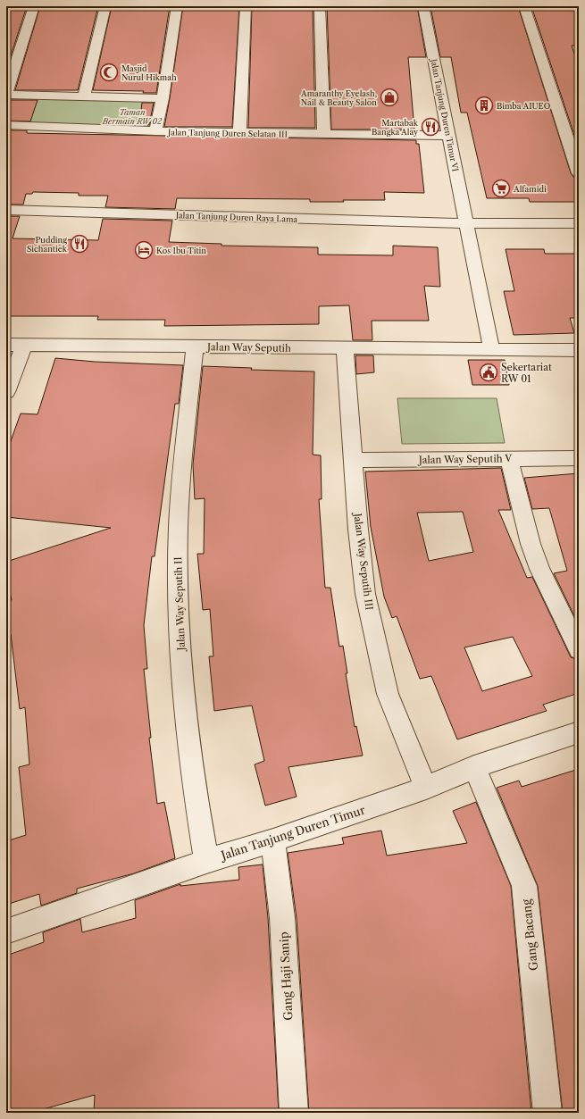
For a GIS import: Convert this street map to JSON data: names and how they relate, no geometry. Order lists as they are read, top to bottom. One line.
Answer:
{"streets":{"street":["Jalan Tanjung Duren Timur VI","Jalan Tanjung Duren Selatan III","Jalan Tanjung Duren Raya Lama","Jalan Way Seputih","Jalan Way Seputih V","Jalan Way Seputih III","Jalan Way Seputih II","Jalan Tanjung Duren Timur","Gang Bacang","Gang Haji Sanip"]},"crossings":[["Jalan Tanjung Duren Timur VI","Jalan Tanjung Duren Selatan III"],["Jalan Tanjung Duren Timur VI","Jalan Tanjung Duren Raya Lama"],["Jalan Way Seputih","Jalan Way Seputih III"],["Jalan Way Seputih","Jalan Way Seputih II"],["Jalan Way Seputih V","Jalan Way Seputih III"],["Jalan Way Seputih III","Jalan Tanjung Duren Timur"],["Jalan Way Seputih II","Jalan Tanjung Duren Timur"],["Jalan Tanjung Duren Timur","Gang Bacang"],["Jalan Tanjung Duren Timur","Gang Haji Sanip"]],"parks":["Taman Bermain RW 02"],"places":{"mosque":["Masjid Nurul Hikmah"],"shop":["Amaranthy Eyelash, Nail & Beauty Salon"],"building":["Bimba AIUEO"],"restaurant":["Martabak Bangka Alay","Pudding Sichantiek"],"supermarket":["Alfamidi"],"hotel":["Kos Ibu Titin"],"public building":["Sekertariat RW 01"]}}
